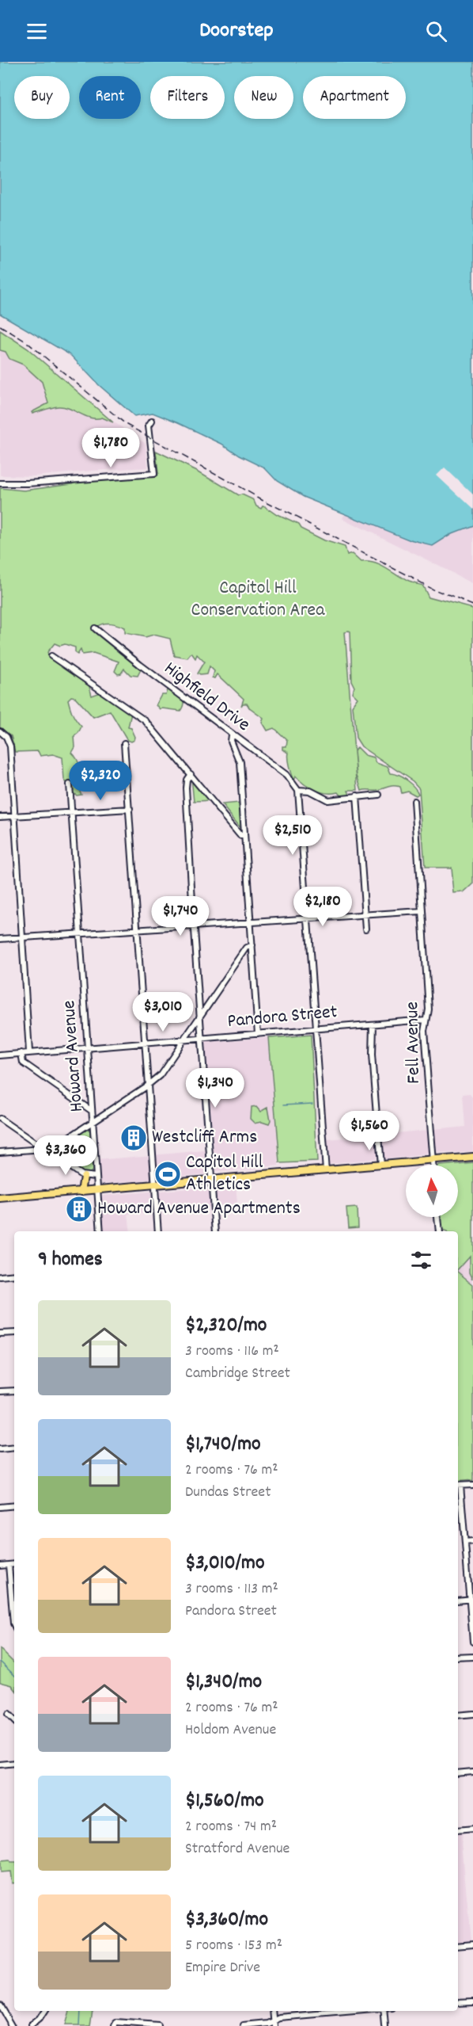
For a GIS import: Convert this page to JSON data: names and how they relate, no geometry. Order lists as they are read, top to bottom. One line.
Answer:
{"streets":{"street":["Highfield Drive","Pandora Street","Fell Avenue","Howard Avenue"]},"crossings":[["Pandora Street","Fell Avenue"],["Pandora Street","Howard Avenue"]],"parks":["Capitol Hill Conservation Area"],"places":{"building":["Westcliff Arms","Howard Avenue Apartments"],"sports":["Capitol Hill Athletics"]},"north":"top","page":{"header":"Doorstep","chip":["Buy","Rent","Filters","New","Apartment"],"price":["$1,780","$2,320","$2,510","$2,180","$1,740","$3,010","$1,340","$1,560","$3,360"],"heading":"9 homes","list":[{"name":"$2,320/mo","note":"3 rooms · 116 m² · Cambridge Street"},{"name":"$1,740/mo","note":"2 rooms · 76 m² · Dundas Street"},{"name":"$3,010/mo","note":"3 rooms · 113 m² · Pandora Street"},{"name":"$1,340/mo","note":"2 rooms · 76 m² · Holdom Avenue"},{"name":"$1,560/mo","note":"2 rooms · 74 m² · Stratford Avenue"},{"name":"$3,360/mo","note":"5 rooms · 153 m² · Empire Drive"}]}}
